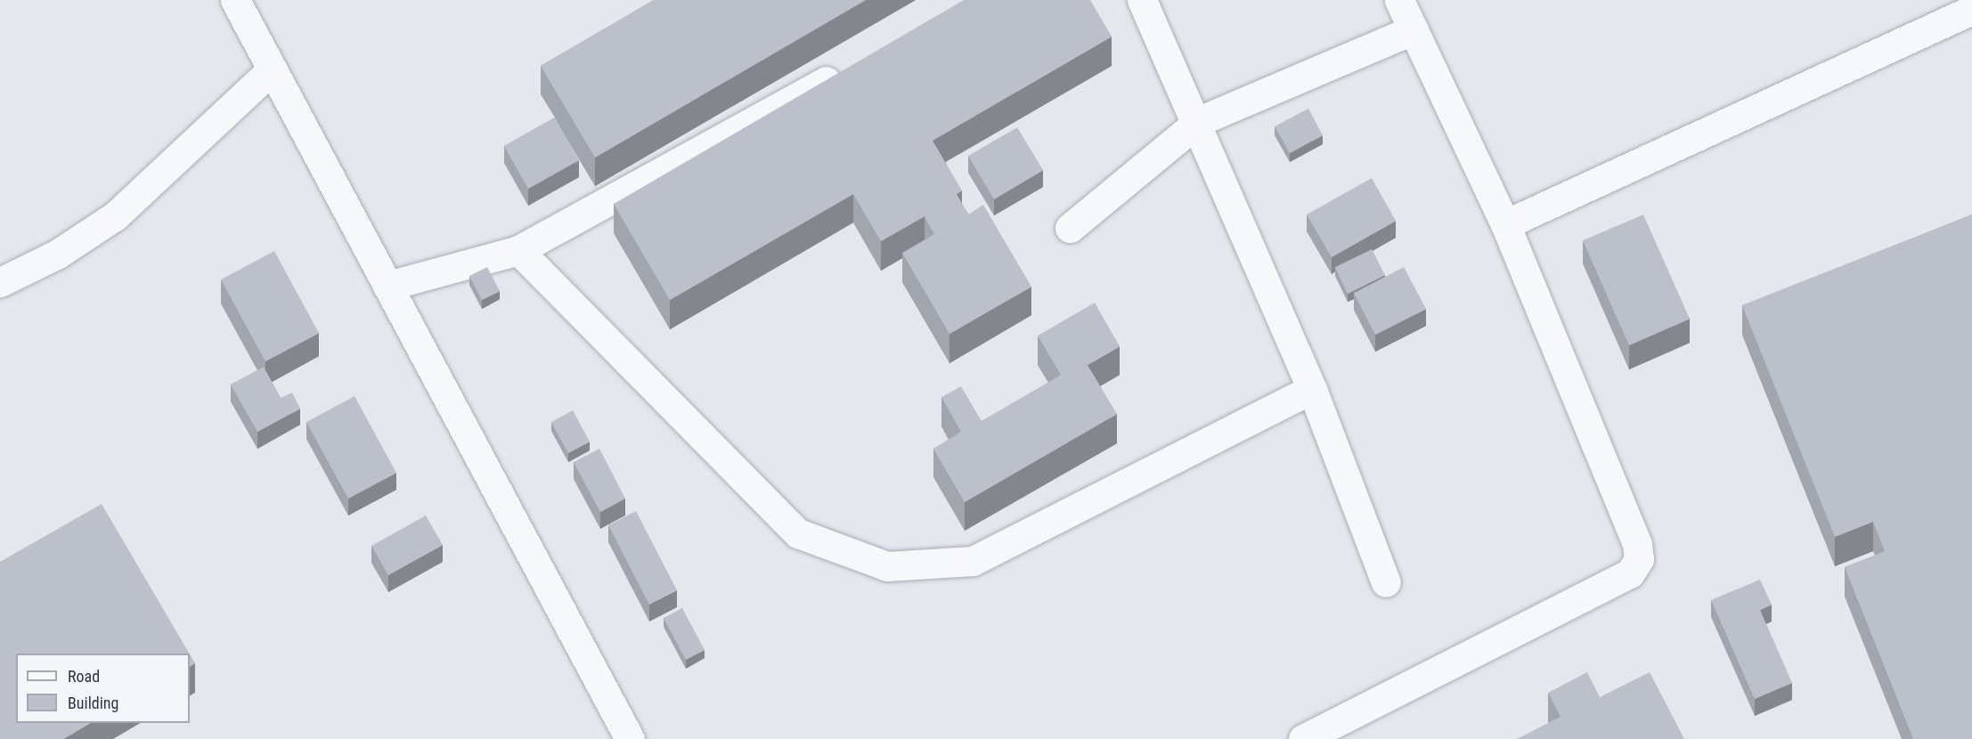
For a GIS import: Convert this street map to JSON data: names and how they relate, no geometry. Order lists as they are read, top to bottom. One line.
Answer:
{"legend":["Road","Building"]}
